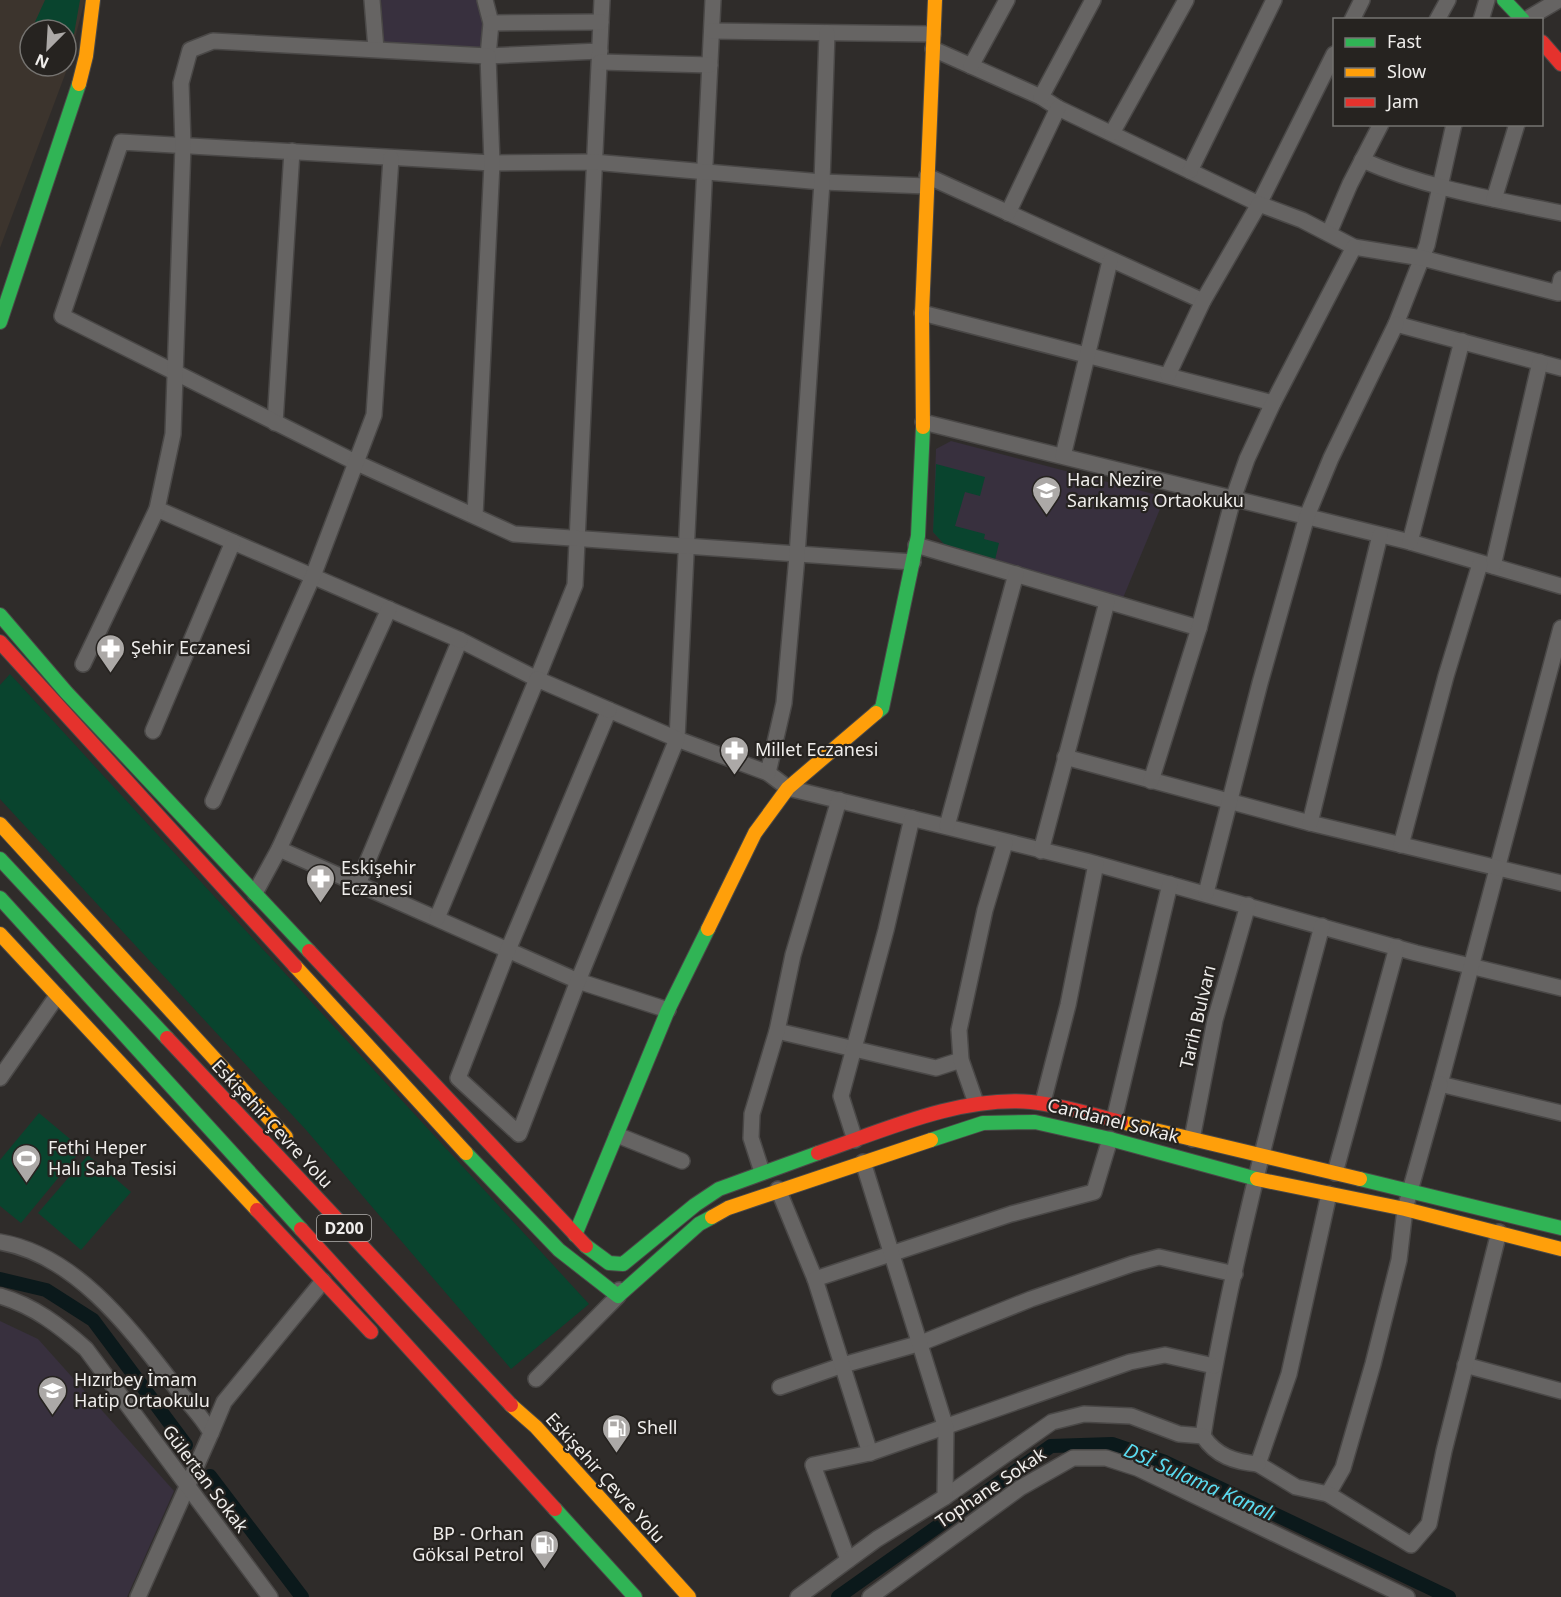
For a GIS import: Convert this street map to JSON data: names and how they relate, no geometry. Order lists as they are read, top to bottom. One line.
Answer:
{"streets":{"main road":["Candanel Sokak","Eskişehir Çevre Yolu","D200"],"street":["Tarih Bulvarı","Gülertan Sokak","Tophane Sokak"]},"water":["DSİ Sulama Kanalı"],"places":{"school or university":["Hacı Nezire Sarıkamış Ortaokuku","Hızırbey İmam Hatip Ortaokulu"],"pharmacy":["Şehir Eczanesi","Millet Eczanesi","Eskişehir Eczanesi"],"sports":["Fethi Heper Halı Saha Tesisi"],"fuel station":["Shell","BP - Orhan Göksal Petrol"]},"legend":["Fast","Slow","Jam"],"north":"bottom left"}
